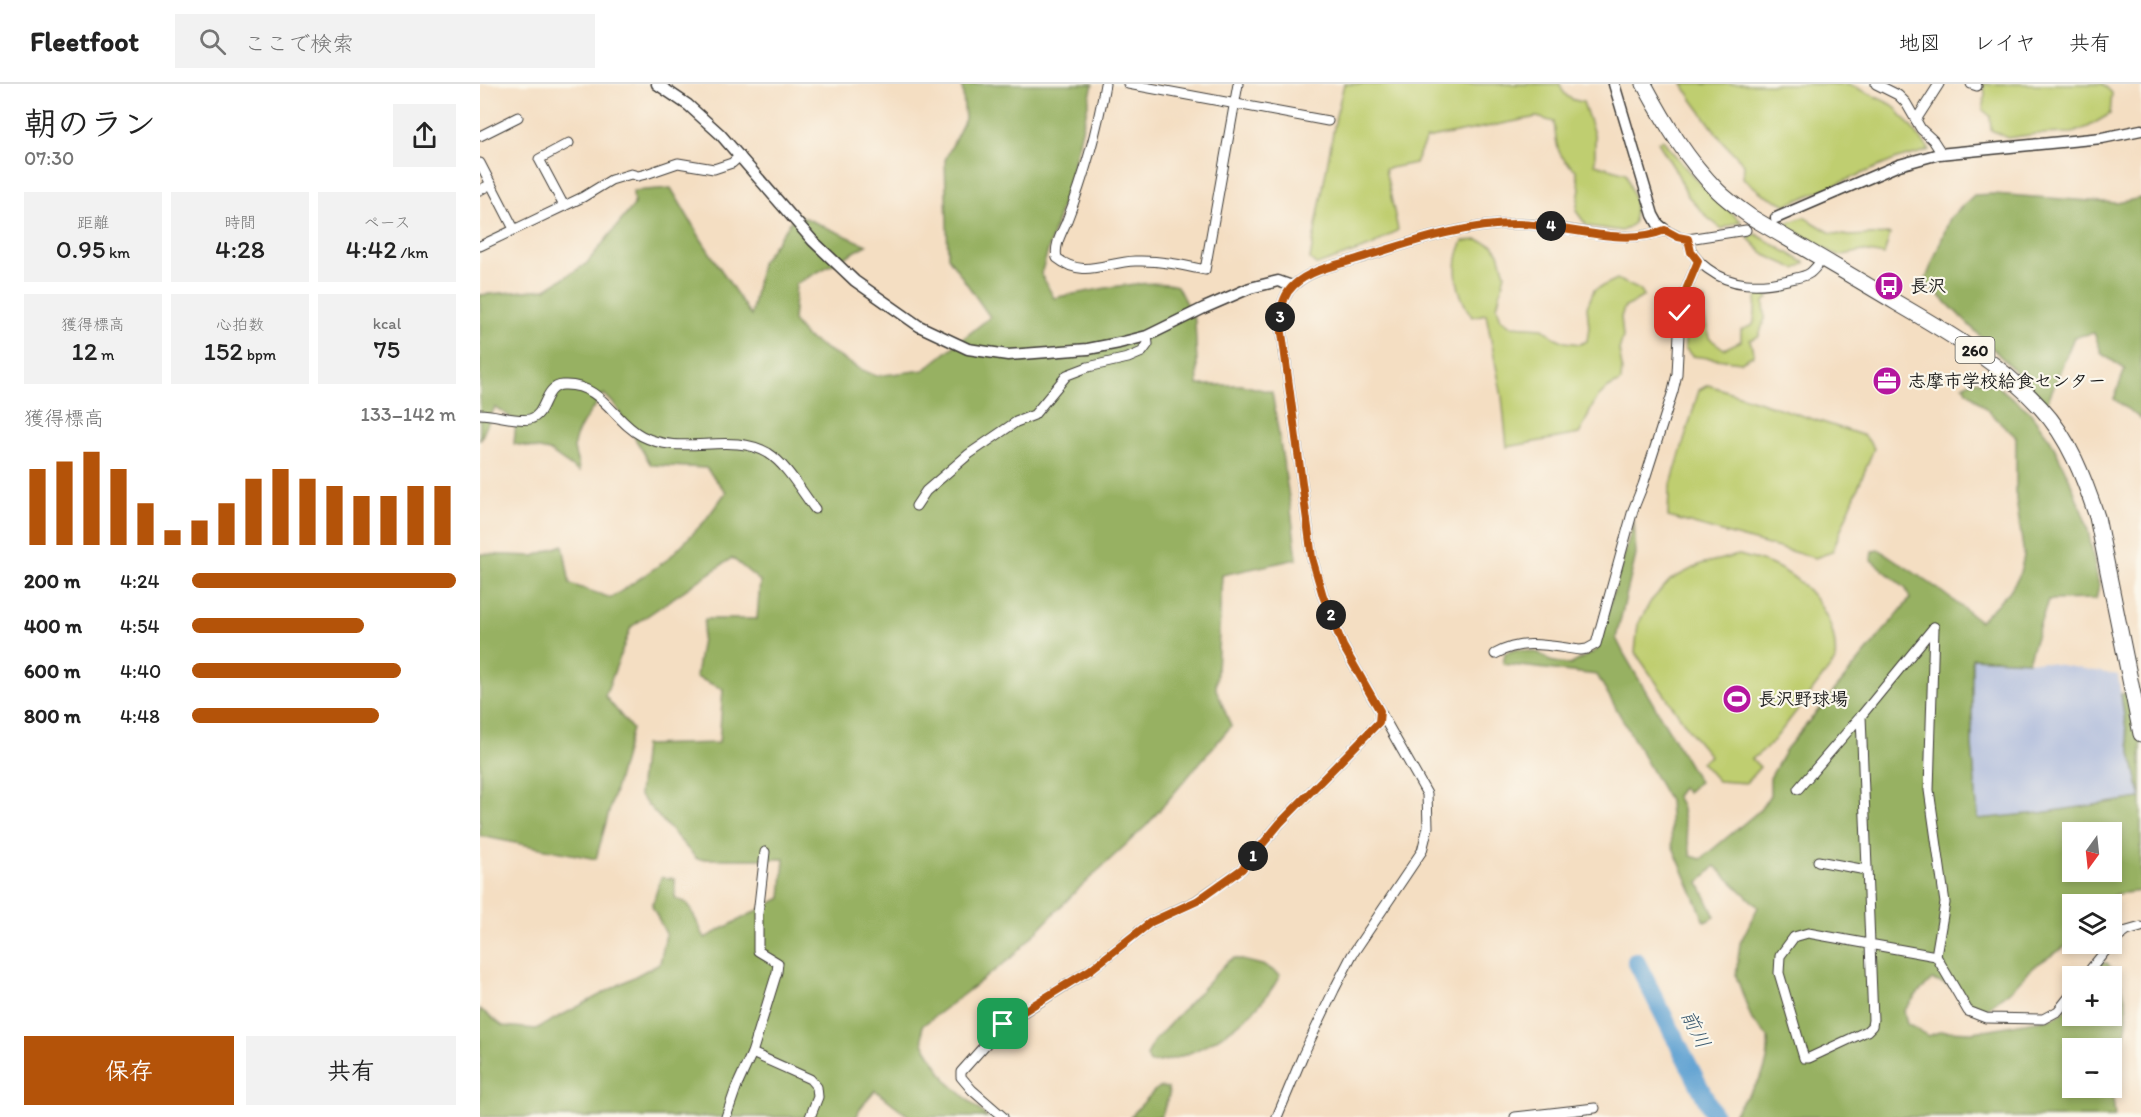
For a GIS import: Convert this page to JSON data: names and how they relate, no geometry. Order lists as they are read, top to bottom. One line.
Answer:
{"streets":{"highway":["260"]},"water":["前川"],"places":{"bus stop":["長沢"],"office":["志摩市学校給食センター"],"sports":["長沢野球場"]},"north":"bottom","page":{"header":"Fleetfoot","search":"ここで検索","nav":["地図","レイヤ","共有"],"heading":["朝のラン","07:30"],"stats":[["距離","0.95 km"],["時間","4:28"],["ペース","4:42 /km"],["獲得標高","12 m"],["心拍数","152 bpm"],["kcal","75"]],"pins":["4","3","2","1"],"chart":["獲得標高","133–142 m"],"list":[{"name":"200 m","note":"4:24"},{"name":"400 m","note":"4:54"},{"name":"600 m","note":"4:40"},{"name":"800 m","note":"4:48"}],"map_buttons":["+","−"],"buttons":["保存","共有"]}}
